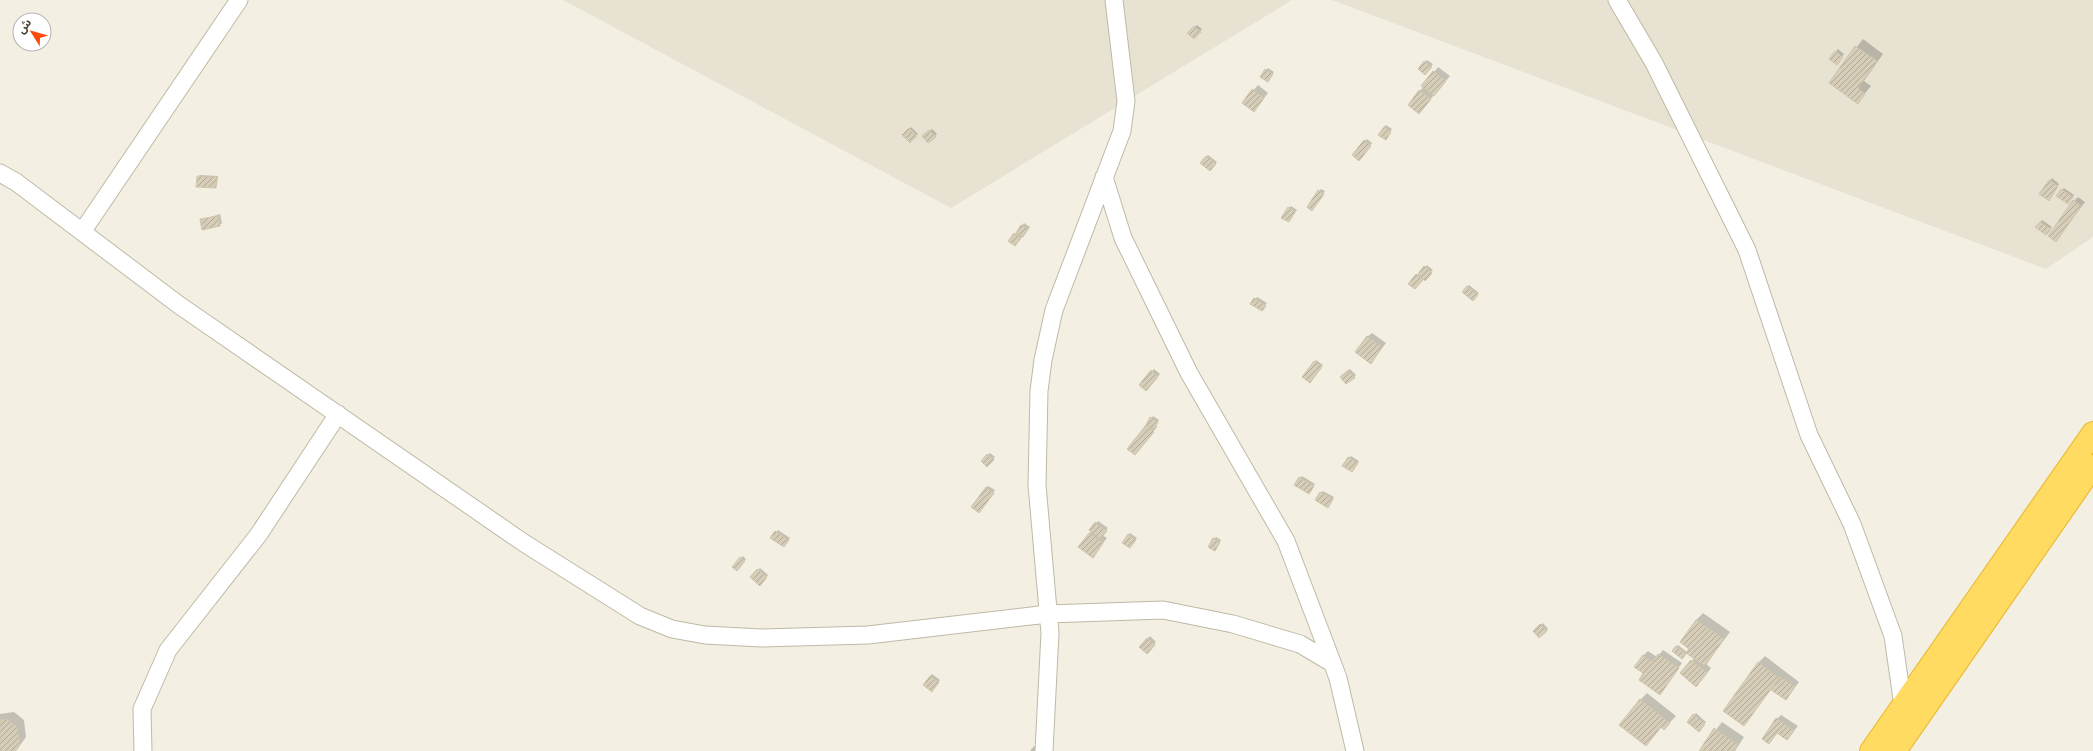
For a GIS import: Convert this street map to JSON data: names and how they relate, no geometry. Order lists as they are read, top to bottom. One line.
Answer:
{"north":"top left"}
